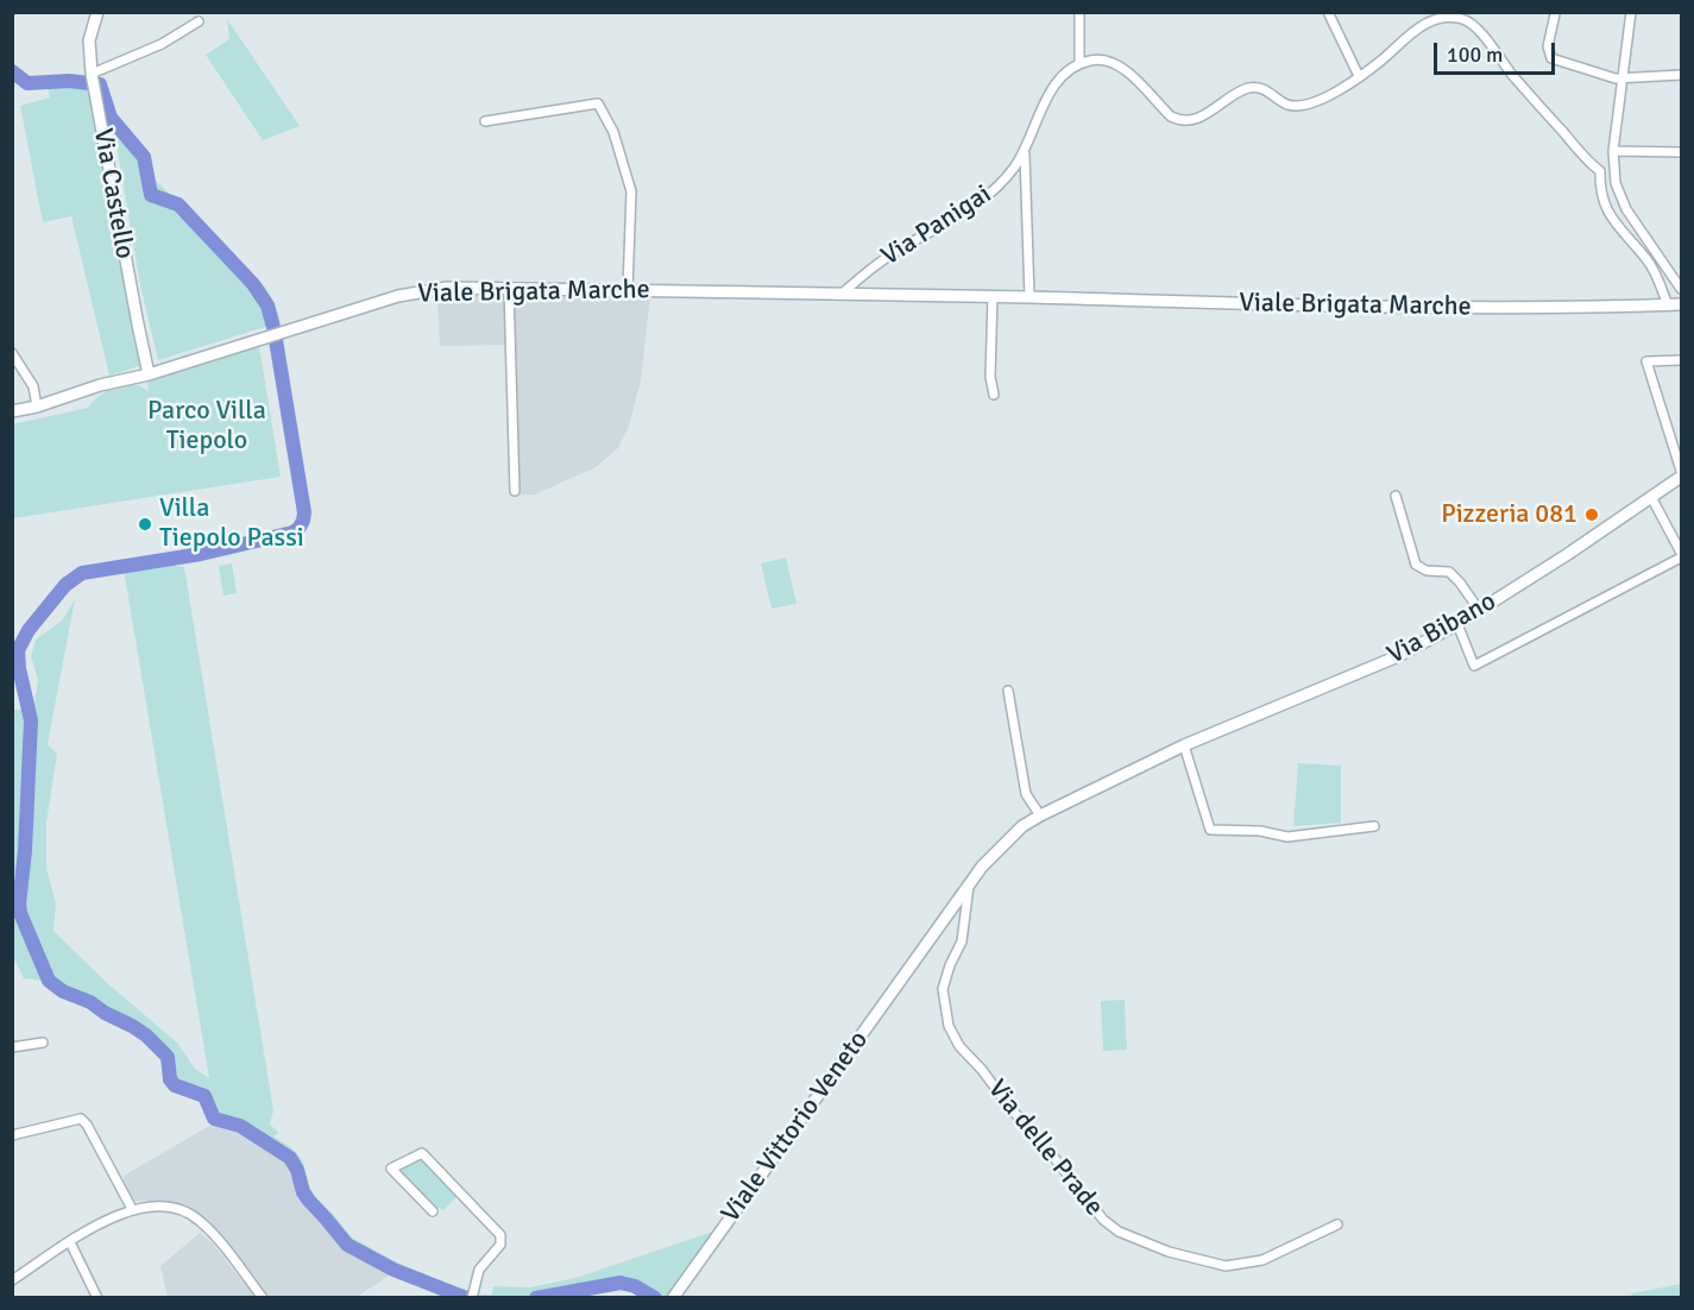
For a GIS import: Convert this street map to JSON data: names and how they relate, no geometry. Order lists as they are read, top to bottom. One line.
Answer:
{"streets":{"street":["Via Castello","Via Panigai","Viale Brigata Marche","Via Bibano","Viale Vittorio Veneto","Via delle Prade"]},"crossings":[["Via Castello","Viale Brigata Marche"],["Via Panigai","Viale Brigata Marche"],["Via Bibano","Viale Vittorio Veneto"],["Via Bibano","Via delle Prade"]],"parks":["Parco Villa Tiepolo"],"places":["Pizzeria 081","Villa Tiepolo Passi"],"scale_bar":"100 m"}
